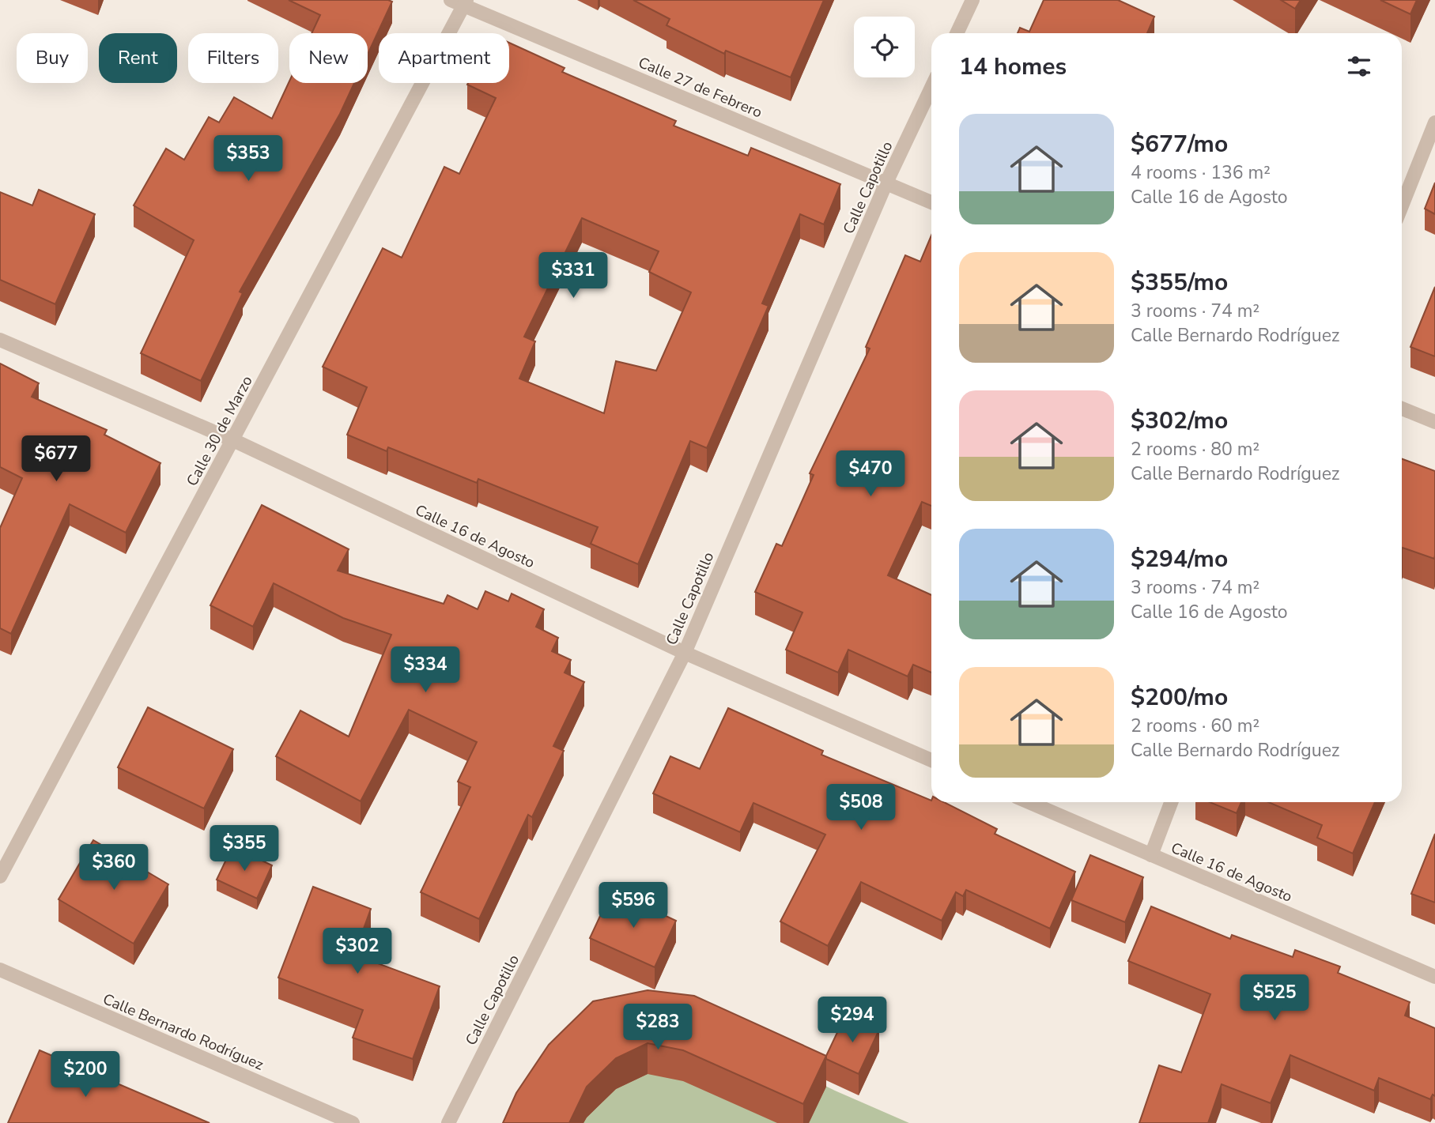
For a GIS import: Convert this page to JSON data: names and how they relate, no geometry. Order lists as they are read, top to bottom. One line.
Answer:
{"streets":{"street":["Calle 27 de Febrero","Calle Capotillo","Calle 30 de Marzo","Calle 16 de Agosto","Calle Bernardo Rodríguez"]},"crossings":[["Calle 27 de Febrero","Calle Capotillo"],["Calle 27 de Febrero","Calle 30 de Marzo"],["Calle Capotillo","Calle 16 de Agosto"],["Calle 30 de Marzo","Calle 16 de Agosto"]],"page":{"chip":["Buy","Rent","Filters","New","Apartment"],"heading":"14 homes","list":[{"name":"$677/mo","note":"4 rooms · 136 m² · Calle 16 de Agosto"},{"name":"$355/mo","note":"3 rooms · 74 m² · Calle Bernardo Rodríguez"},{"name":"$302/mo","note":"2 rooms · 80 m² · Calle Bernardo Rodríguez"},{"name":"$294/mo","note":"3 rooms · 74 m² · Calle 16 de Agosto"},{"name":"$200/mo","note":"2 rooms · 60 m² · Calle Bernardo Rodríguez"}],"price":["$353","$331","$677","$470","$334","$508","$355","$360","$596","$302","$525","$294","$283","$200"]}}
